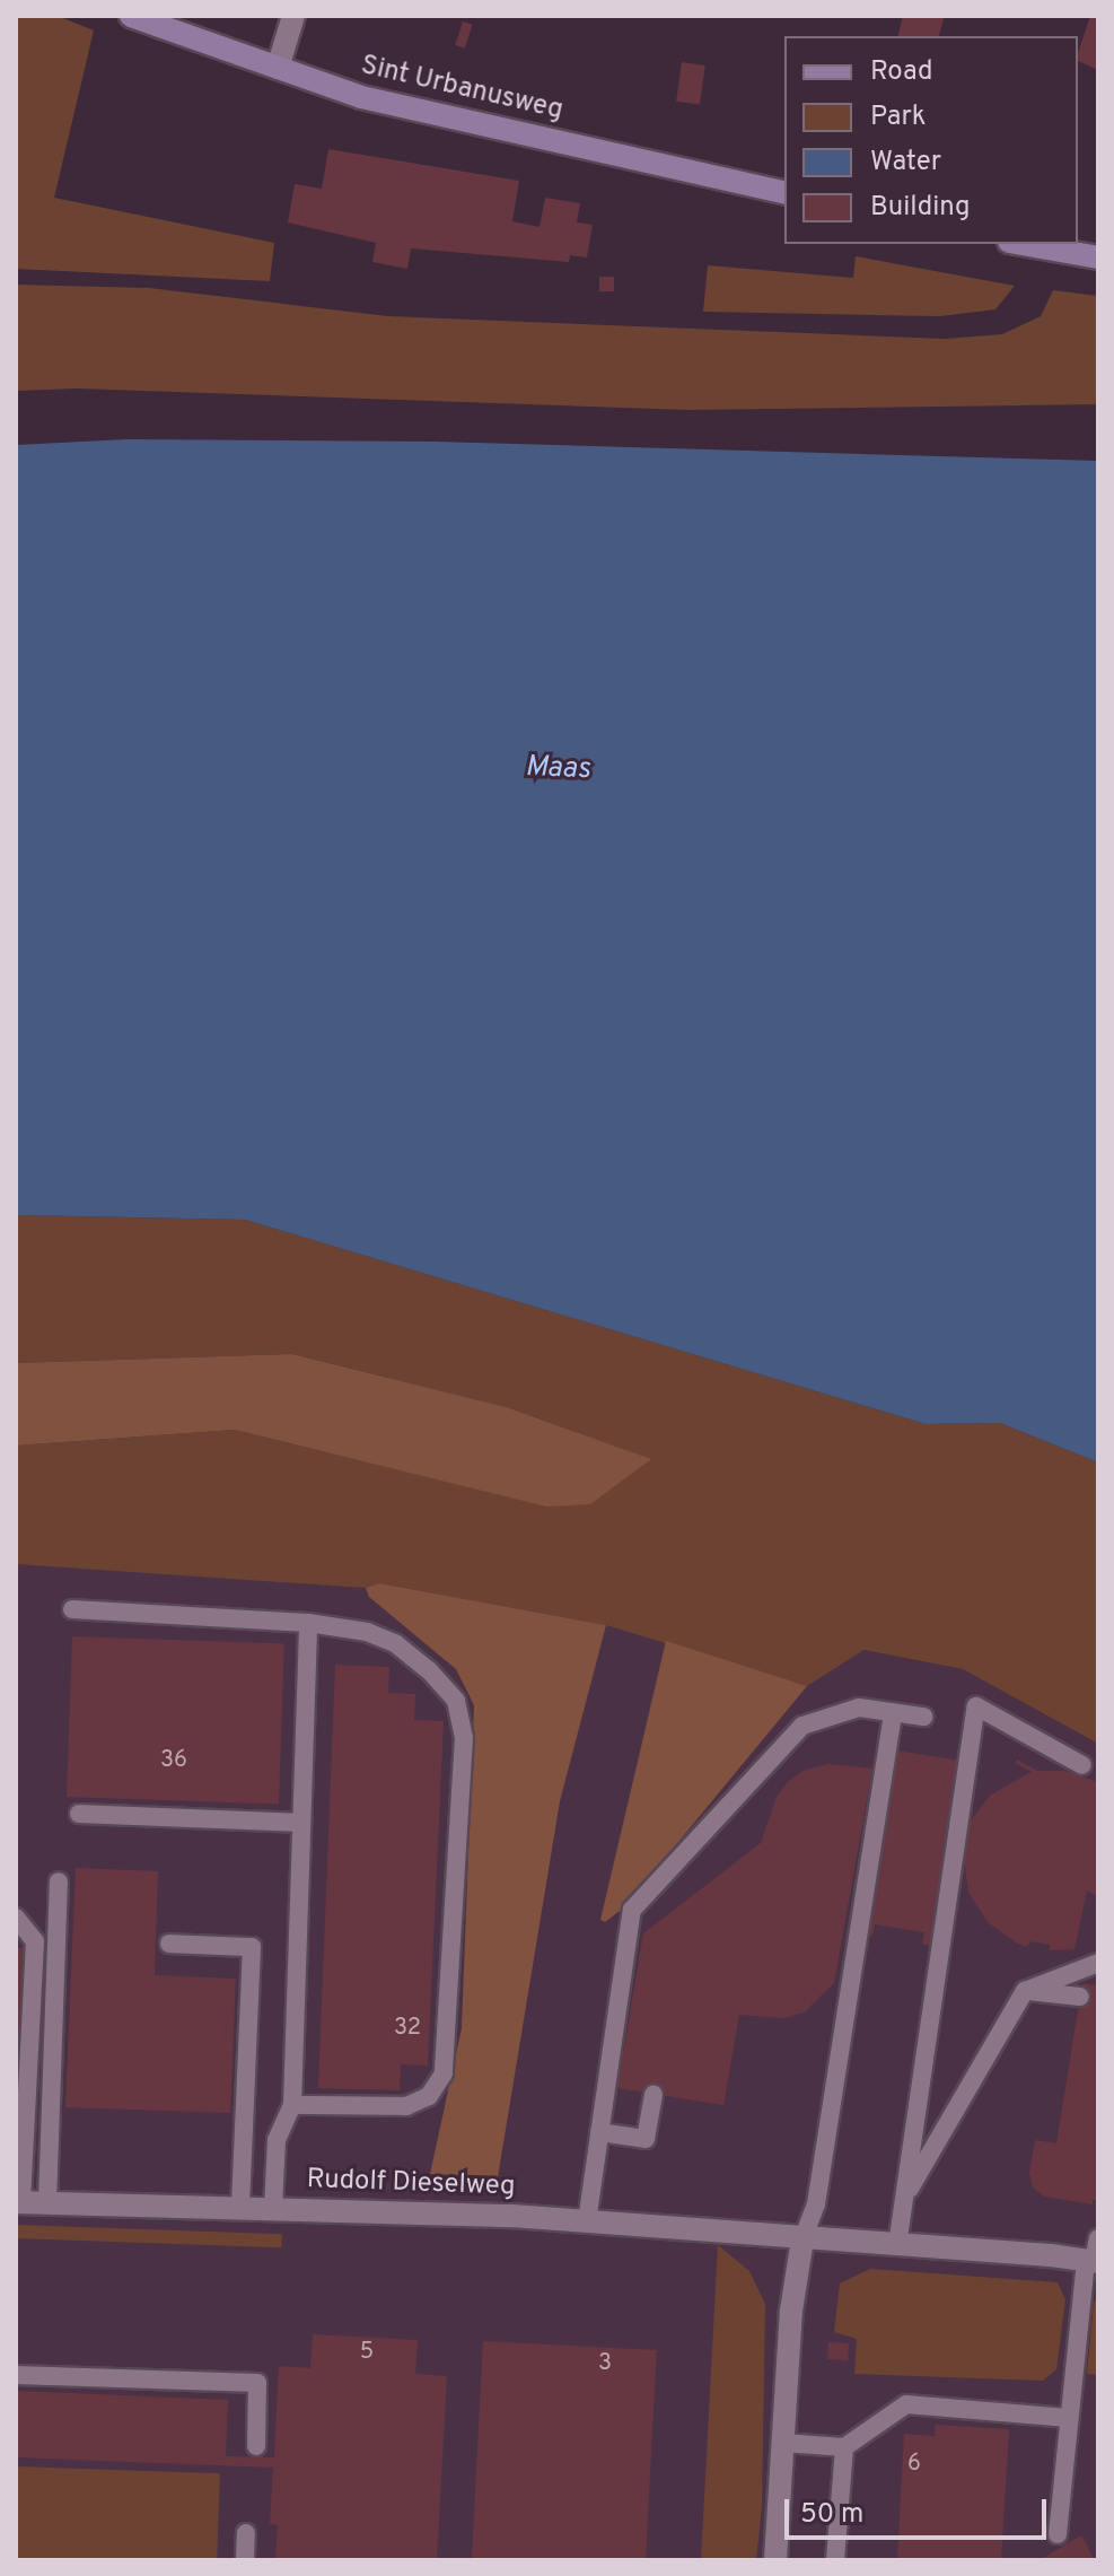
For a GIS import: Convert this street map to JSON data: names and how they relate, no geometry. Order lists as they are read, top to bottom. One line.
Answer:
{"streets":{"street":["Sint Urbanusweg","Rudolf Dieselweg"]},"water":["Maas"],"house_numbers":["36","32","5","3","6"],"legend":["Road","Park","Water","Building"],"scale_bar":"50 m"}
